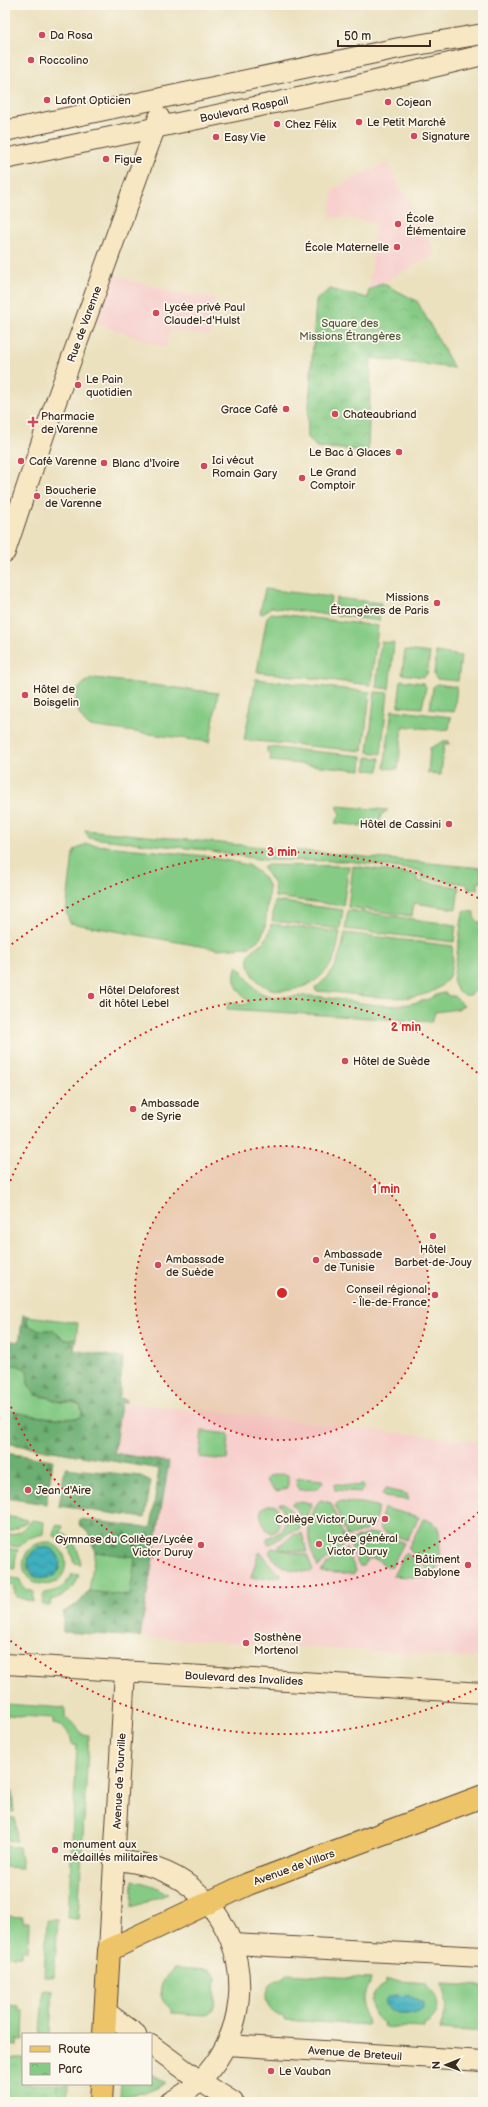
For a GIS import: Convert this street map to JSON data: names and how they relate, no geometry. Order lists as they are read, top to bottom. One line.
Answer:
{"streets":{"main road":["Boulevard Raspail","Rue de Varenne","Boulevard des Invalides","Avenue de Tourville","Avenue de Villars","Avenue de Breteuil"]},"crossings":[["Boulevard Raspail","Rue de Varenne"],["Boulevard des Invalides","Avenue de Tourville"],["Avenue de Tourville","Avenue de Villars"]],"parks":["Square des Missions Étrangères"],"places":{"other":["Da Rosa","Roccolino","Lafont Opticien","Cojean","Le Petit Marché","Chez Félix","Signature","Easy Vie","Figue","École Élémentaire","École Maternelle","Lycée privé Paul Claudel-d'Hulst","Le Pain quotidien","Grace Café","Chateaubriand","Le Bac à Glaces","Café Varenne","Blanc d'Ivoire","Ici vécut Romain Gary","Le Grand Comptoir","Boucherie de Varenne","Missions Étrangères de Paris","Hôtel de Boisgelin","Hôtel de Cassini","Hôtel Delaforest dit hôtel Lebel","Hôtel de Suède","Ambassade de Syrie","Hôtel Barbet-de-Jouy","Ambassade de Tunisie","Ambassade de Suède","Conseil régional - Île-de-France","Jean d'Aire","Collège Victor Duruy","Lycée général Victor Duruy","Gymnase du Collège/Lycée Victor Duruy","Bâtiment Babylone","Sosthène Mortenol","monument aux médaillés militaires","Le Vauban"],"health":["Pharmacie de Varenne"]},"legend":["Route","Parc"],"scale_bar":"50 m","north":"left","rings":["3 min","2 min","1 min"]}
